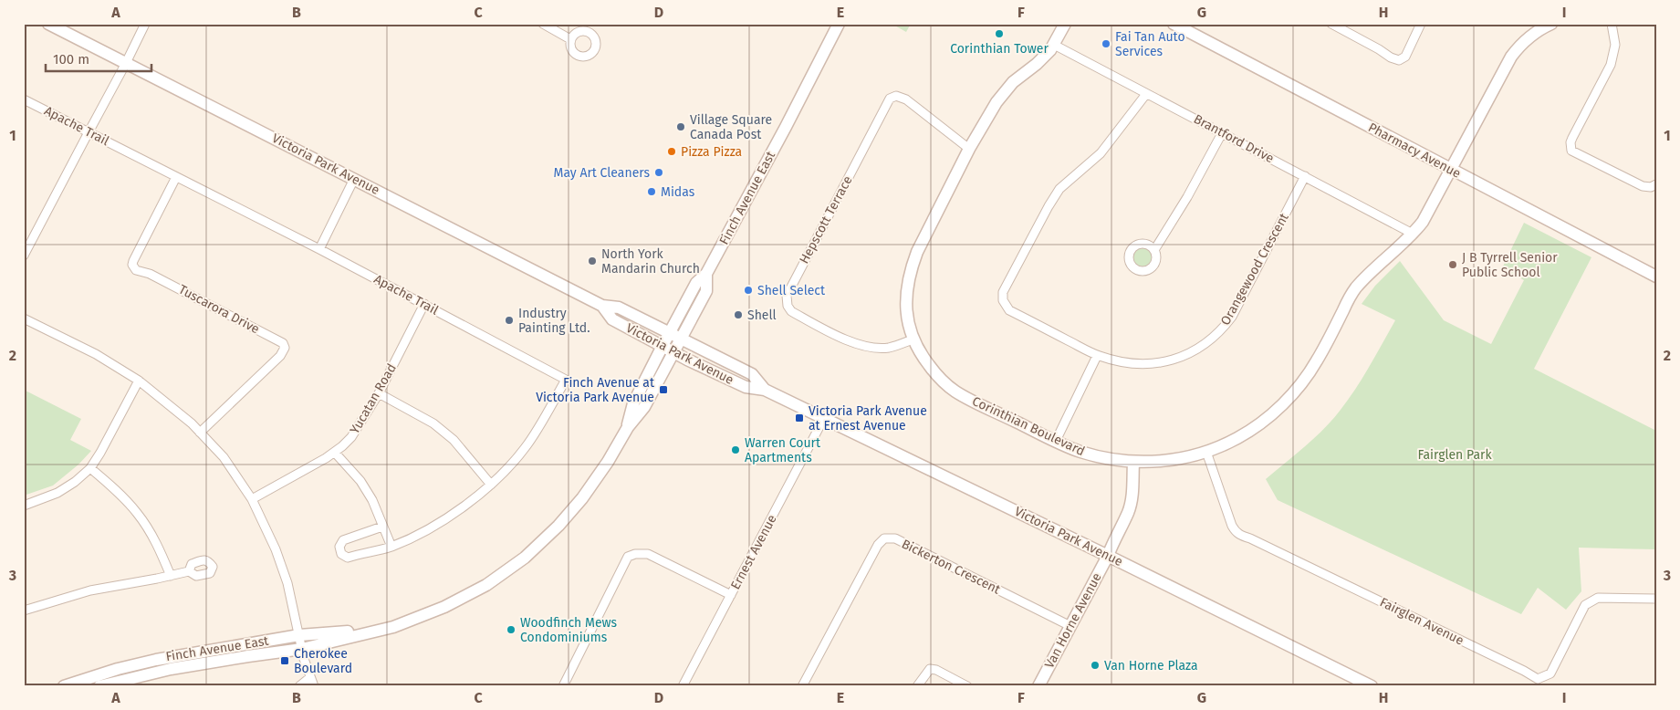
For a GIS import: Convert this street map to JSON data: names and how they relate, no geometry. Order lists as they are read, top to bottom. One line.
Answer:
{"streets":{"main road":["Pharmacy Avenue","Victoria Park Avenue","Finch Avenue East","Corinthian Boulevard","Van Horne Avenue"],"street":["Apache Trail","Brantford Drive","Hepscott Terrace","Orangewood Crescent","Tuscarora Drive","Yucatan Road","Ernest Avenue","Bickerton Crescent","Fairglen Avenue"]},"crossings":[["Apache Trail","Tuscarora Drive"],["Apache Trail","Yucatan Road"],["Brantford Drive","Orangewood Crescent"],["Brantford Drive","Corinthian Boulevard"],["Pharmacy Avenue","Corinthian Boulevard"],["Victoria Park Avenue","Finch Avenue East"],["Victoria Park Avenue","Ernest Avenue"],["Victoria Park Avenue","Van Horne Avenue"],["Hepscott Terrace","Corinthian Boulevard"],["Corinthian Boulevard","Van Horne Avenue"],["Corinthian Boulevard","Fairglen Avenue"],["Bickerton Crescent","Van Horne Avenue"]],"parks":["Fairglen Park"],"places":{"other":["Corinthian Tower","Fai Tan Auto Services","Village Square Canada Post","Pizza Pizza","May Art Cleaners","Midas","North York Mandarin Church","J B Tyrrell Senior Public School","Shell Select","Shell","Industry Painting Ltd.","Warren Court Apartments","Woodfinch Mews Condominiums","Van Horne Plaza"],"transit":["Finch Avenue at Victoria Park Avenue","Victoria Park Avenue at Ernest Avenue","Cherokee Boulevard"]},"scale_bar":"100 m","grid":{"columns":["A","B","C","D","E","F","G","H","I"],"rows":["1","2","3"]}}
